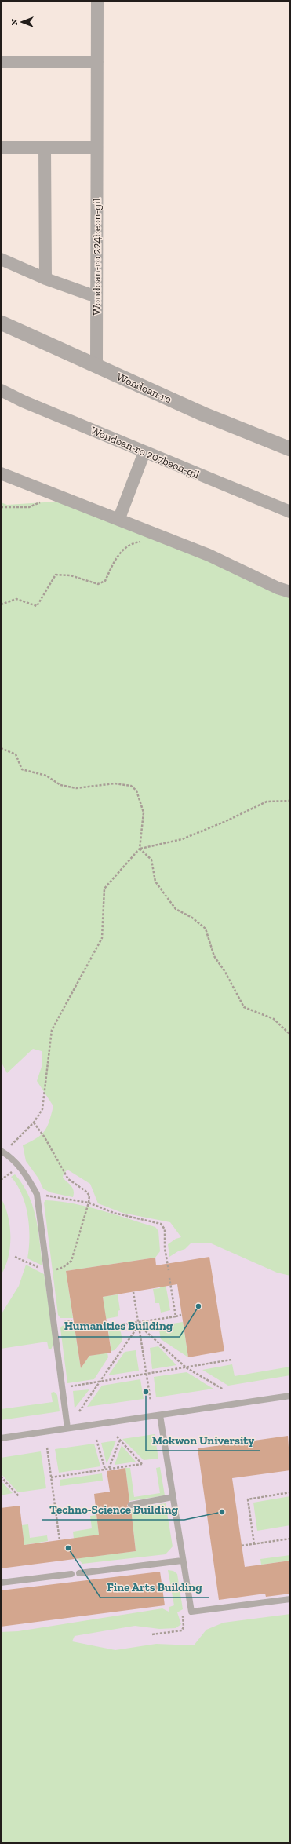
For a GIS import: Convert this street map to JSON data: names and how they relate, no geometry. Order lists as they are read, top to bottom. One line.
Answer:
{"streets":{"street":["Wondoan-ro 224beon-gil","Wondoan-ro","Wondoan-ro 207beon-gil"]},"crossings":[["Wondoan-ro 224beon-gil","Wondoan-ro"]],"places":["Humanities Building","Mokwon University","Techno-Science Building","Fine Arts Building"],"north":"left"}
